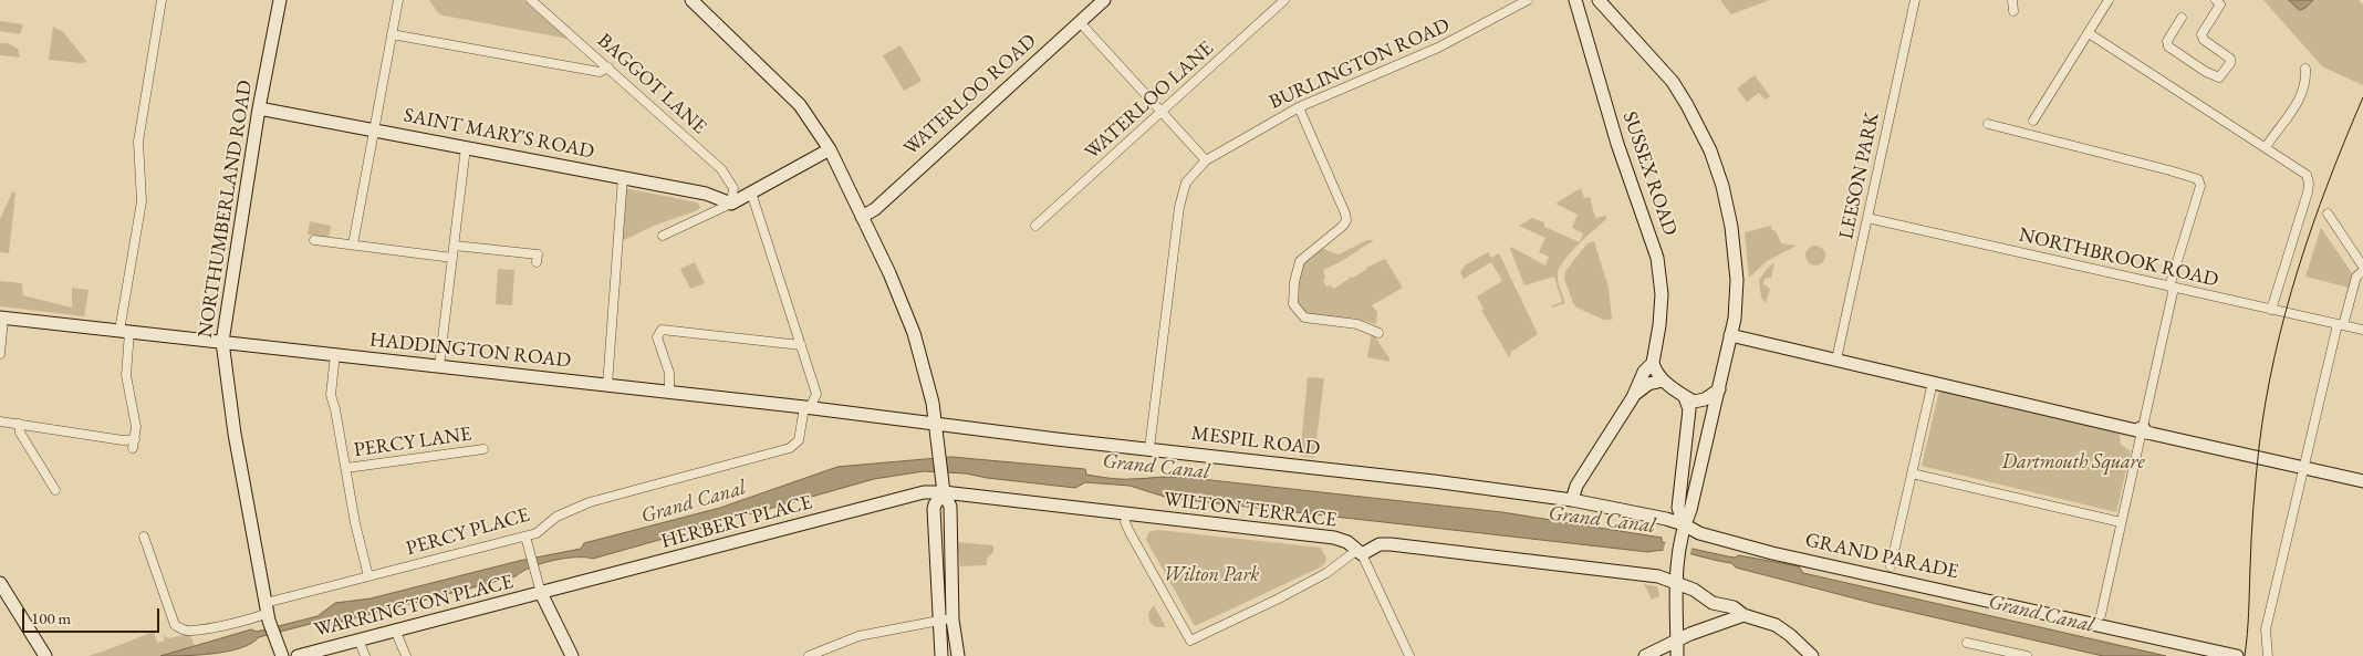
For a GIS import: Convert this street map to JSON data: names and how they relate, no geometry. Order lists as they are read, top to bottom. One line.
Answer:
{"streets":{"main road":["WATERLOO ROAD","SAINT MARY'S ROAD","SUSSEX ROAD","NORTHUMBERLAND ROAD","HADDINGTON ROAD","MESPIL ROAD","WILTON TERRACE","HERBERT PLACE","GRAND PARADE","WARRINGTON PLACE"],"street":["BURLINGTON ROAD","BAGGOT LANE","WATERLOO LANE","LEESON PARK","NORTHBROOK ROAD","PERCY LANE","PERCY PLACE"]},"crossings":[["BURLINGTON ROAD","MESPIL ROAD"],["BAGGOT LANE","SAINT MARY'S ROAD"],["SAINT MARY'S ROAD","NORTHUMBERLAND ROAD"],["LEESON PARK","NORTHBROOK ROAD"],["NORTHUMBERLAND ROAD","HADDINGTON ROAD"],["NORTHUMBERLAND ROAD","PERCY PLACE"],["HADDINGTON ROAD","MESPIL ROAD"],["HADDINGTON ROAD","PERCY LANE"],["HADDINGTON ROAD","PERCY PLACE"],["MESPIL ROAD","GRAND PARADE"],["PERCY LANE","PERCY PLACE"],["WILTON TERRACE","HERBERT PLACE"],["HERBERT PLACE","WARRINGTON PLACE"]],"water":["Grand Canal"],"parks":["Dartmouth Square","Wilton Park"],"scale_bar":"100 m"}
